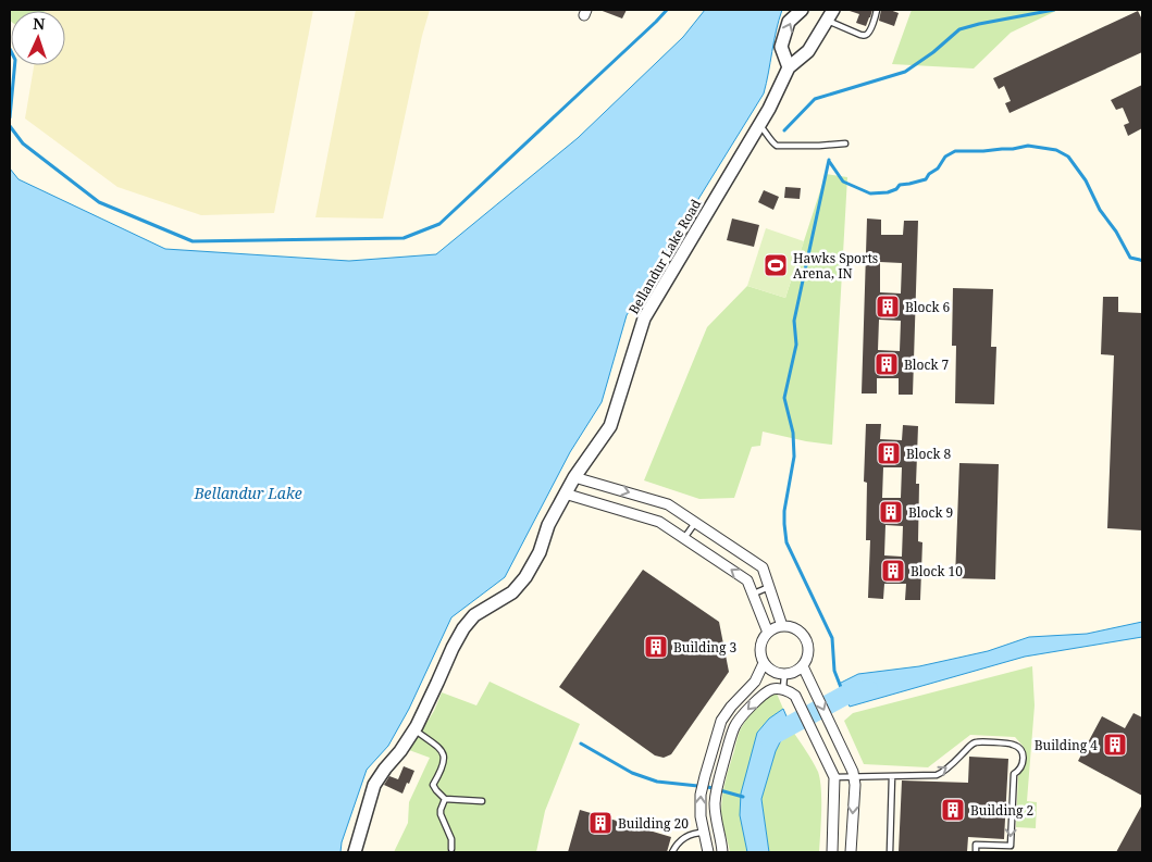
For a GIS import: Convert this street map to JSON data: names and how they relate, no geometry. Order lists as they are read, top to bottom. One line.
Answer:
{"streets":{"street":["Bellandur Lake Road"]},"water":["Bellandur Lake"],"places":{"sports":["Hawks Sports Arena, IN"],"building":["Block 6","Block 7","Block 8","Block 9","Block 10","Building 3","Building 4","Building 2","Building 20"]},"north":"top"}
